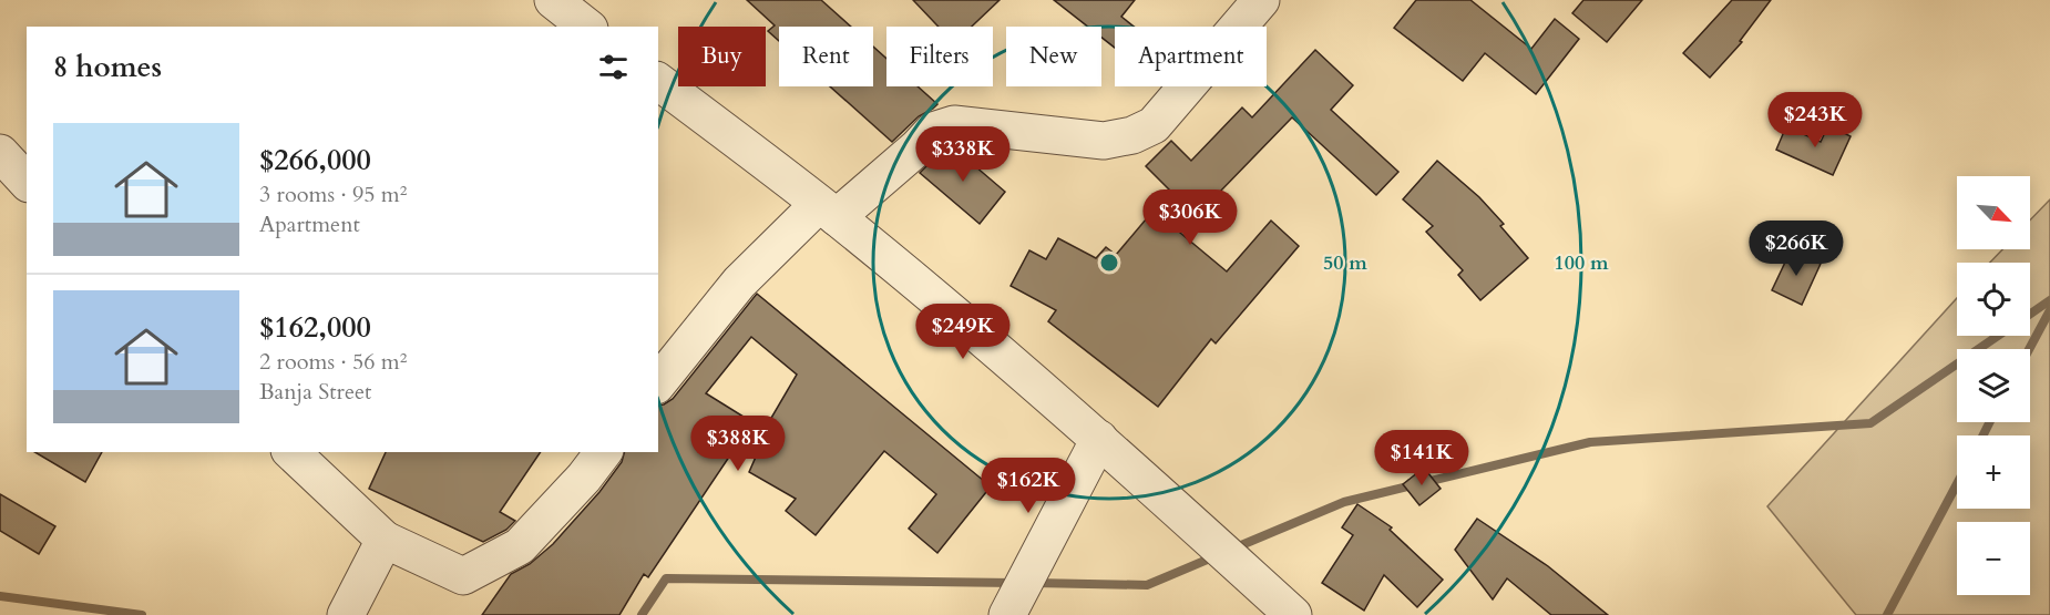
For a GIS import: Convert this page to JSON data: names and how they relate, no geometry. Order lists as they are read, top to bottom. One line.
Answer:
{"north":"bottom right","page":{"chip":["Buy","Rent","Filters","New","Apartment"],"heading":"8 homes","price":["$243K","$338K","$306K","$266K","$249K","$388K","$141K","$162K"],"list":[{"name":"$266,000","note":"3 rooms · 95 m² · Apartment"},{"name":"$162,000","note":"2 rooms · 56 m² · Banja Street"}],"map_buttons":["+","−"]},"rings":["50 m","100 m"]}
